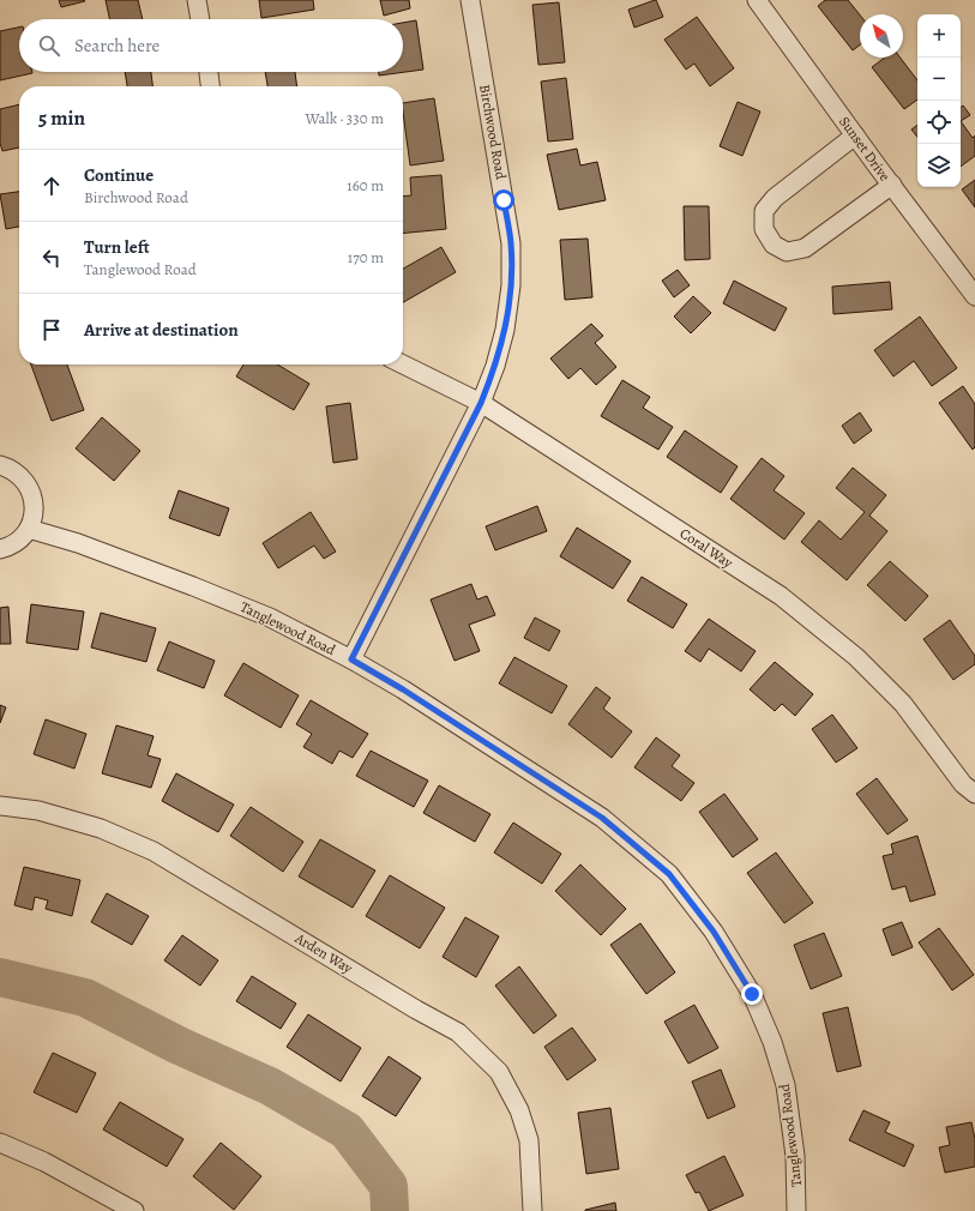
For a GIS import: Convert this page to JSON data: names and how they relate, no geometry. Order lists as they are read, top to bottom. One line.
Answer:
{"streets":{"street":["Birchwood Road","Sunset Drive","Coral Way","Tanglewood Road","Arden Way"]},"crossings":[["Birchwood Road","Coral Way"],["Birchwood Road","Tanglewood Road"]],"north":"top left","page":{"map_buttons":["+","−"],"search":"Search here","heading":["5 min","Walk · 330 m"],"list":[["Continue","Birchwood Road","160 m"],["Turn left","Tanglewood Road","170 m"],"Arrive at destination"]}}
